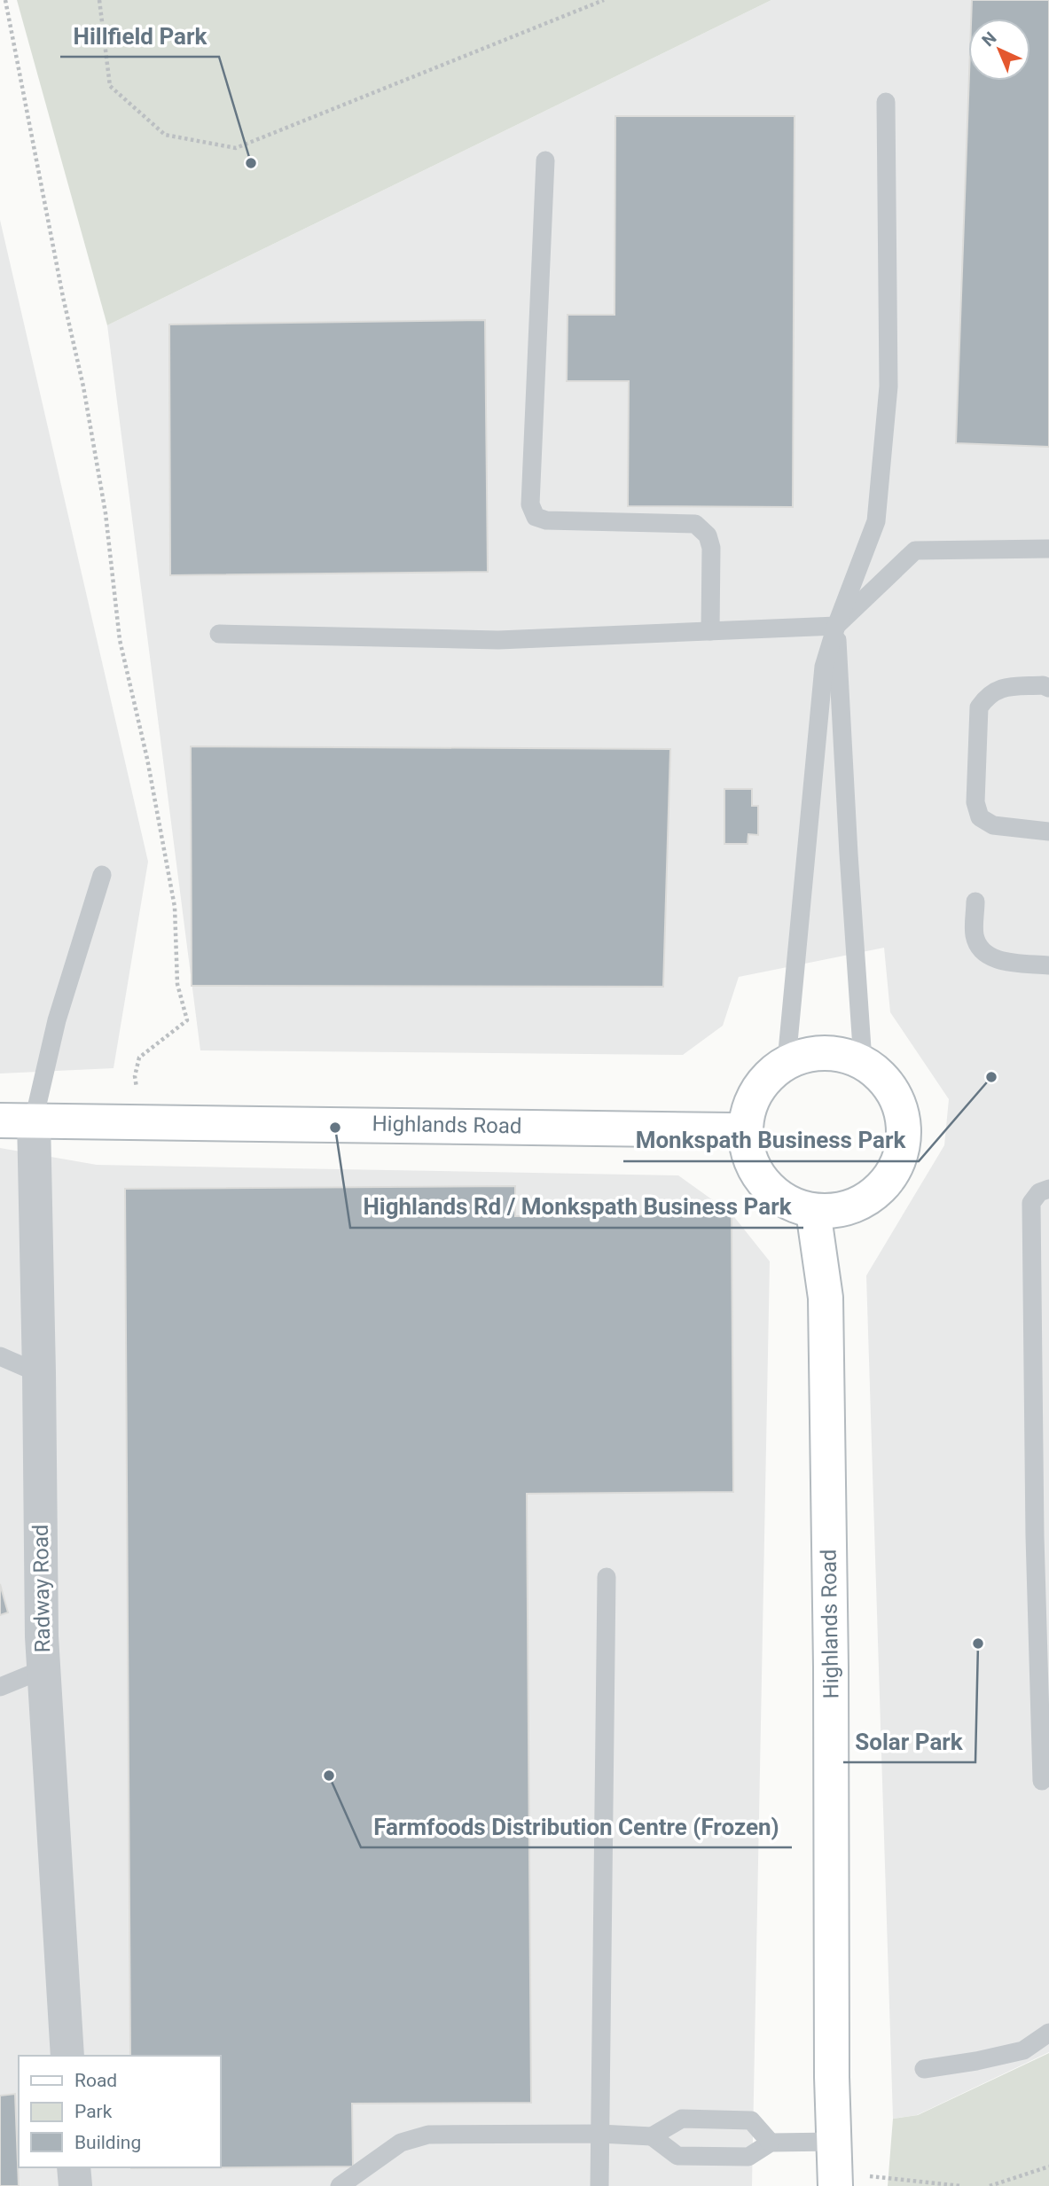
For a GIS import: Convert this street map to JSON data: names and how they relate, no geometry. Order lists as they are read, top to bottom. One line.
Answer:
{"streets":{"street":["Highlands Road","Radway Road"]},"crossings":[["Highlands Road","Radway Road"]],"places":["Hillfield Park","Monkspath Business Park","Highlands Rd / Monkspath Business Park","Solar Park","Farmfoods Distribution Centre (Frozen)"],"legend":["Road","Park","Building"],"north":"top left"}
